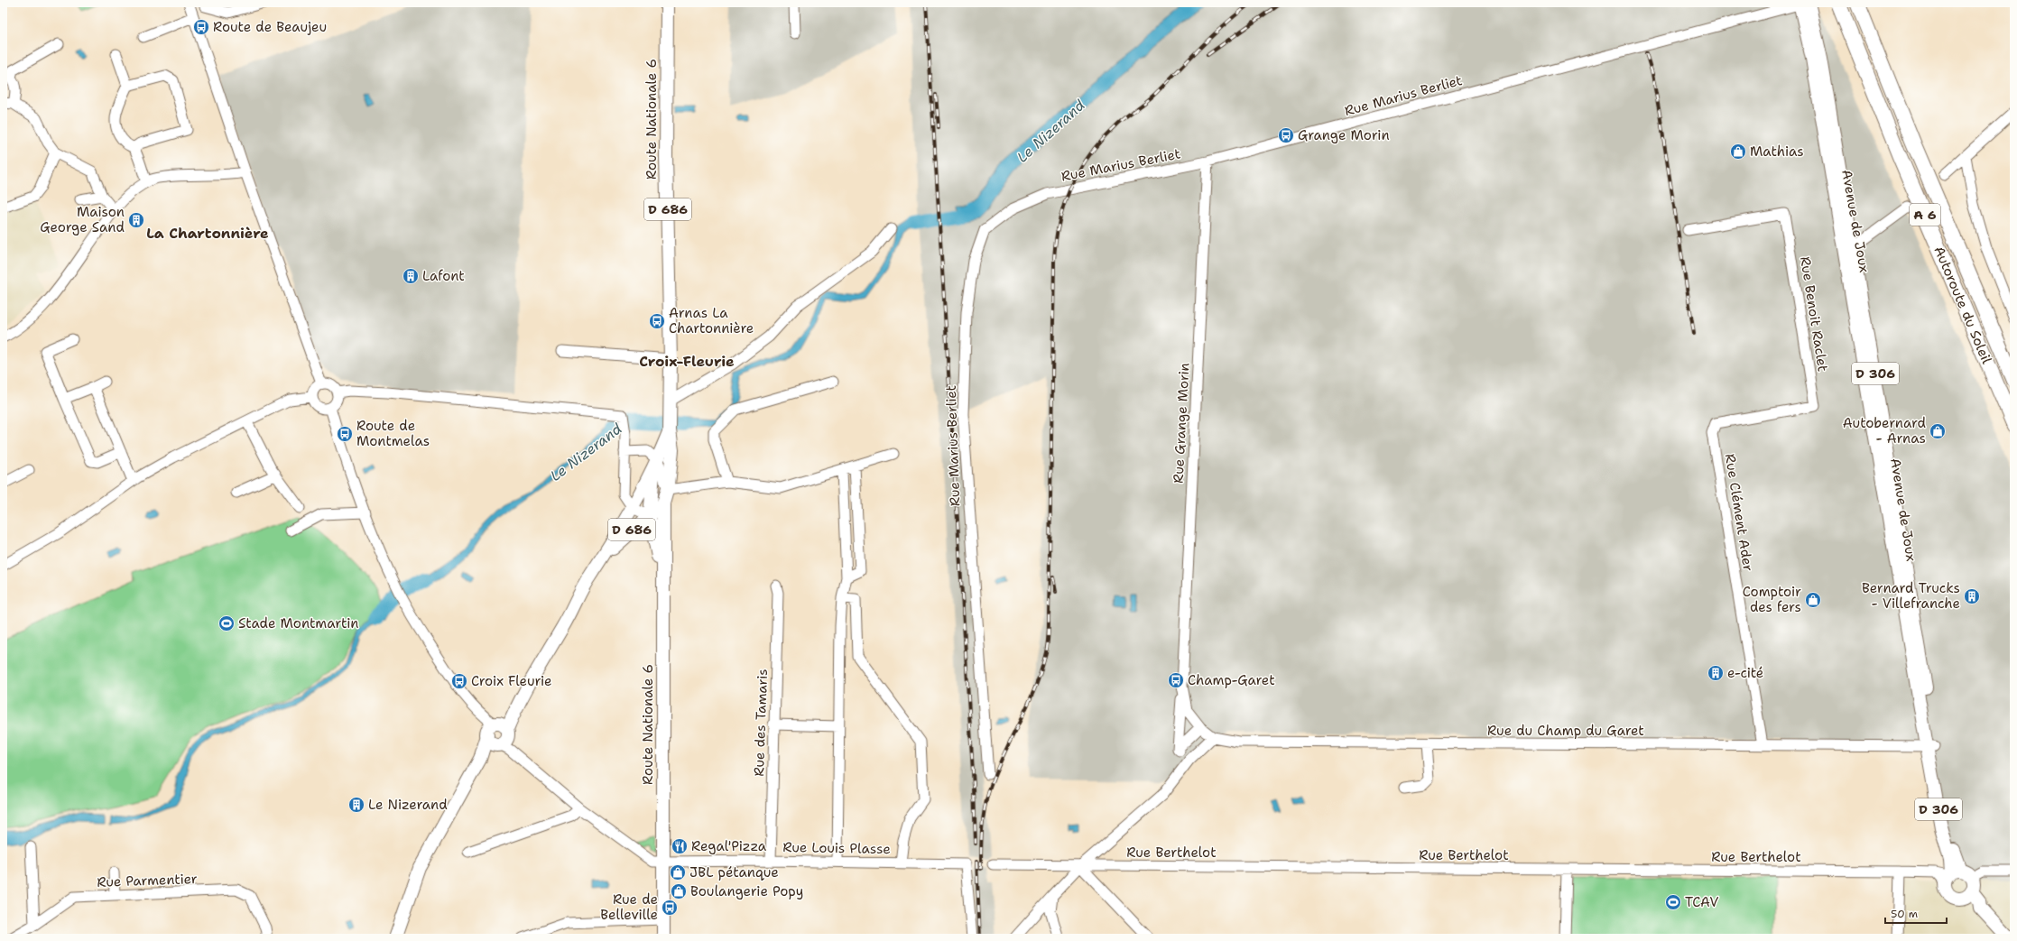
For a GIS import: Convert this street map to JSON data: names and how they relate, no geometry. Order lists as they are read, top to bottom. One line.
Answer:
{"streets":{"highway":["A 6","Autoroute du Soleil"],"main road":["Route Nationale 6","D 686","Avenue de Joux","D 306"],"street":["Rue Marius Berliet","Rue Benoit Raclet","Rue Grange Morin","Rue Clément Ader","Rue des Tamaris","Rue du Champ du Garet","Rue Louis Plasse","Rue Berthelot","Rue Parmentier"]},"crossings":[["Rue Marius Berliet","Avenue de Joux"],["Rue Marius Berliet","Rue Grange Morin"],["Route Nationale 6","D 686"],["Route Nationale 6","Rue Louis Plasse"],["D 686","Rue Louis Plasse"],["Avenue de Joux","Rue du Champ du Garet"],["Avenue de Joux","Rue Berthelot"],["Rue Benoit Raclet","Rue Clément Ader"],["Rue Grange Morin","Rue du Champ du Garet"],["Rue Clément Ader","Rue du Champ du Garet"],["Rue des Tamaris","Rue Louis Plasse"]],"districts":["La Chartonnière","Croix-Fleurie"],"water":["Le Nizerand"],"places":{"bus stop":["Route de Beaujeu","Grange Morin","Arnas La Chartonnière","Route de Montmelas","Champ-Garet","Croix Fleurie","Rue de Belleville"],"shop":["Mathias","Autobernard - Arnas","Comptoir des fers","JBL pétanque","Boulangerie Popy"],"building":["Maison George Sand","Lafont","Bernard Trucks - Villefranche","e-cité","Le Nizerand"],"sports":["Stade Montmartin","TCAV"],"restaurant":["Regal'Pizza"]},"scale_bar":"50 m"}
